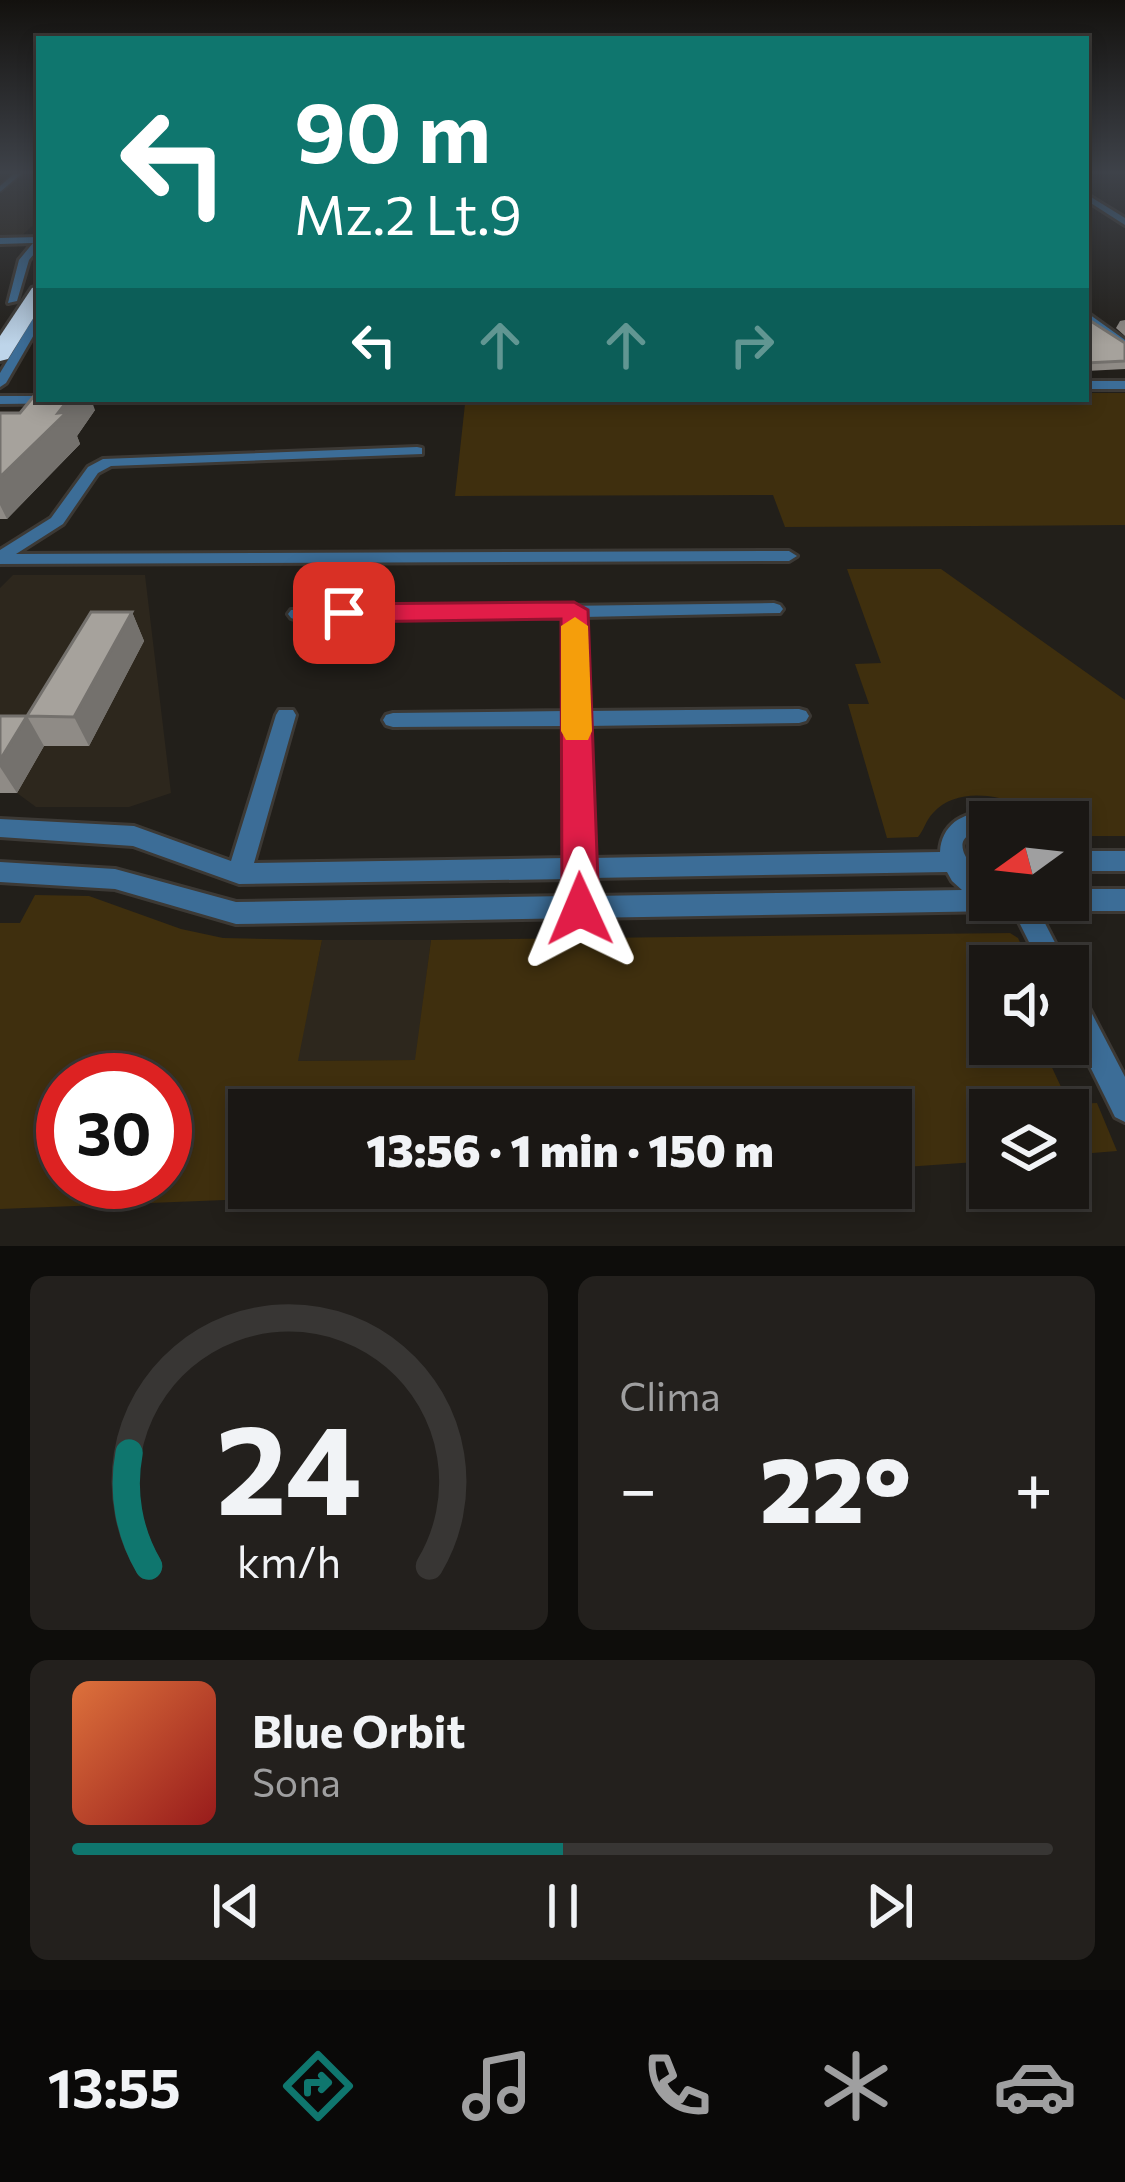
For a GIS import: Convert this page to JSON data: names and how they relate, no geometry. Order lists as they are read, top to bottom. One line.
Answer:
{"north":"left","page":{"turn":["90 m","Mz.2 Lt.9"],"limit":"30","trip":"13:56 · 1 min · 150 m","tile":"Clima","heat":["−","22°","+"],"song":["Blue Orbit","Sona"],"tabs":"13:55","gauge":["24","km/h"]}}
